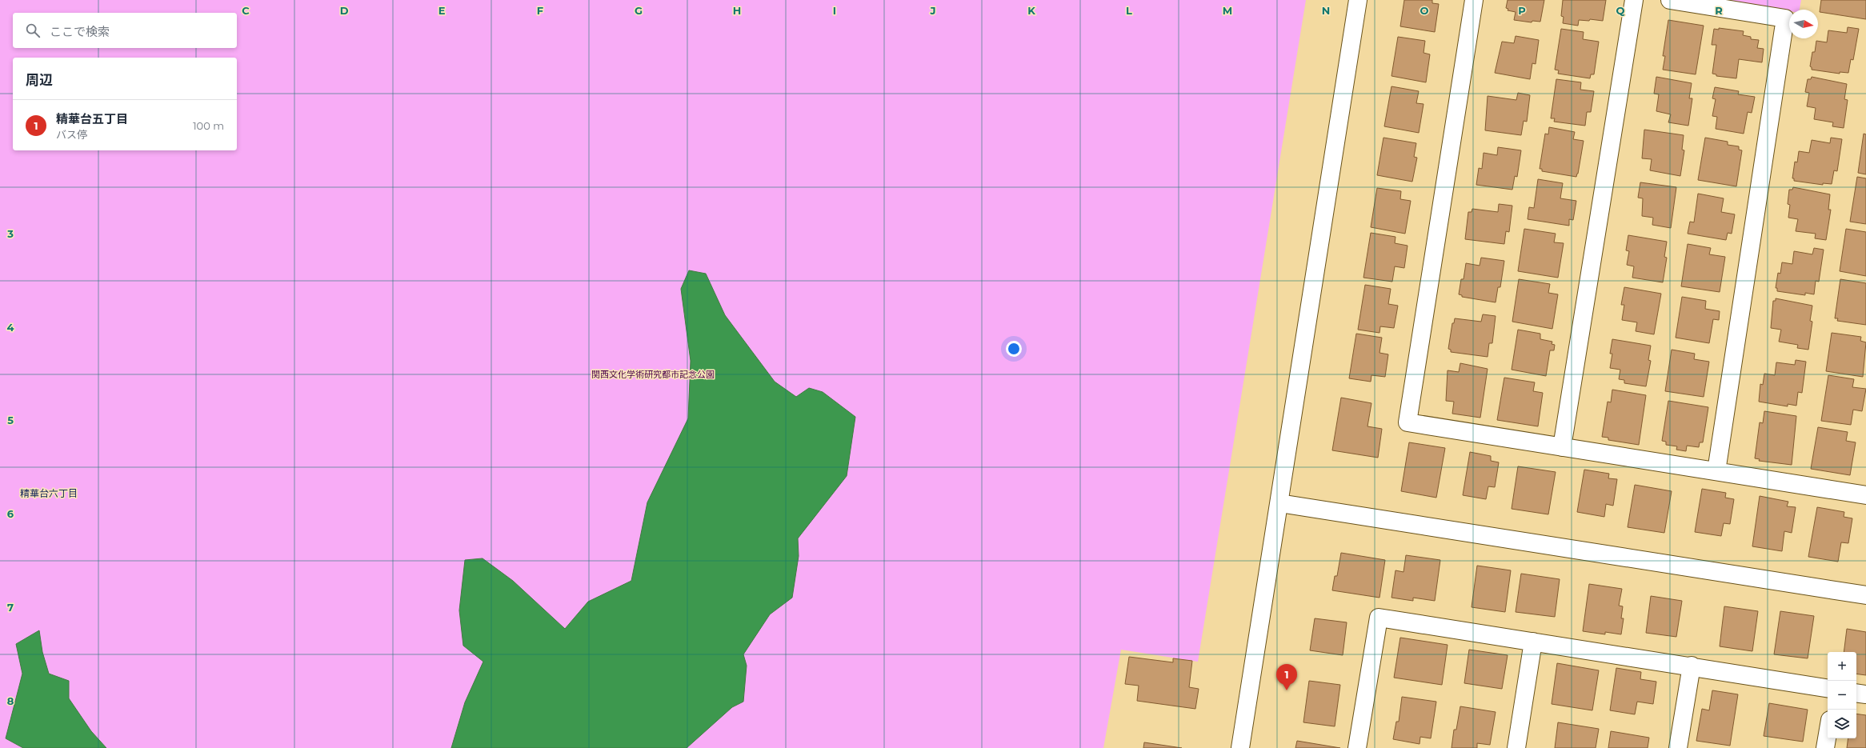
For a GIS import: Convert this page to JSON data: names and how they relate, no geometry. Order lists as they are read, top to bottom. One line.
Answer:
{"districts":["精華台六丁目"],"parks":["関西文化学術研究都市記念公園"],"north":"right","page":{"search":"ここで検索","heading":"周辺","list":[{"mark":"1","name":"精華台五丁目","note":"バス停","value":"100 m"}],"map_buttons":["+","−"],"pins":"1"},"grid":{"columns":["C","D","E","F","G","H","I","J","K","L","M","N","O","P","Q","R"],"rows":["3","4","5","6","7","8"]}}
